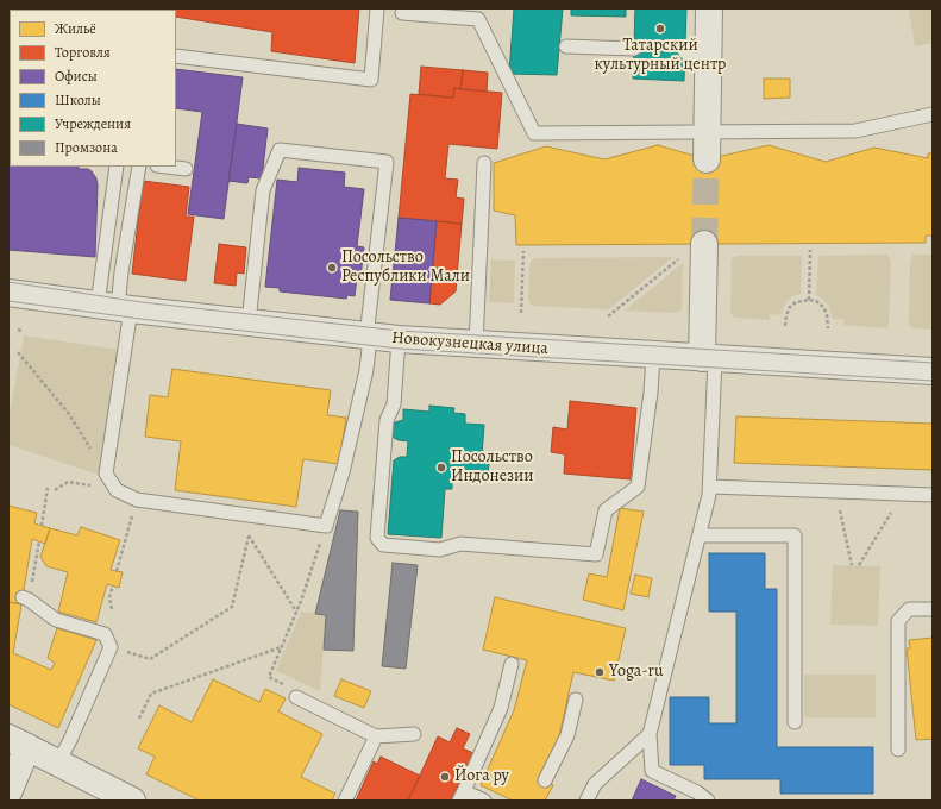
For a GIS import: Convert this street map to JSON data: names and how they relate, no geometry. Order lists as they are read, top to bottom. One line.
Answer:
{"streets":{"street":["Новокузнецкая улица"]},"places":["Татарский культурный центр","Посольство Республики Мали","Посольство Индонезии","Yoga-ru","Йога ру"],"legend":["Жильё","Торговля","Офисы","Школы","Учреждения","Промзона"]}
